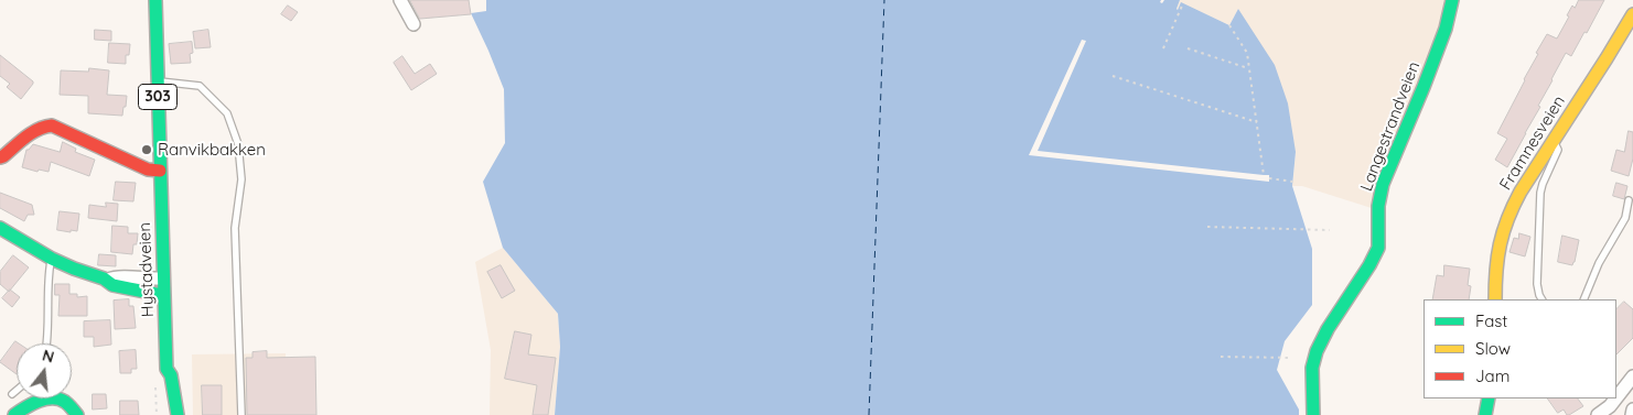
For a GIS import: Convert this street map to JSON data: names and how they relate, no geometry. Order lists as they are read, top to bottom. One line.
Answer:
{"streets":{"street":["303","Langestrandveien","Framnesveien","Hystadveien"]},"places":["Ranvikbakken"],"legend":["Fast","Slow","Jam"],"north":"top"}
